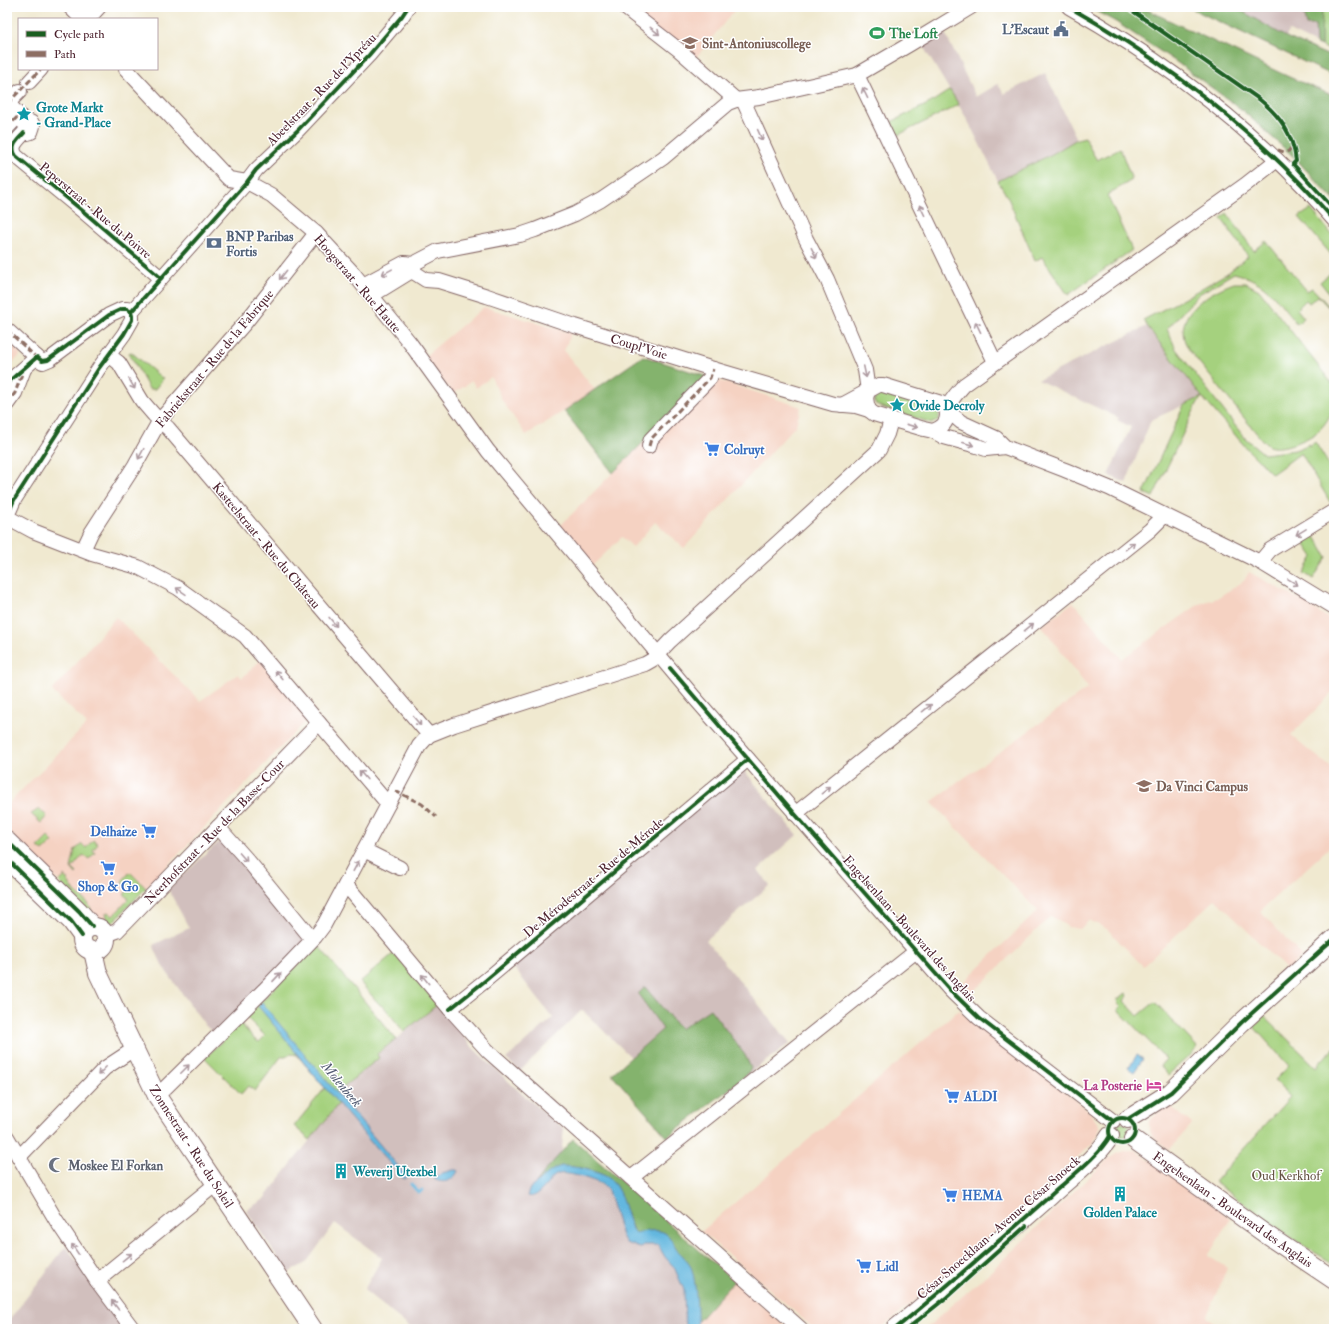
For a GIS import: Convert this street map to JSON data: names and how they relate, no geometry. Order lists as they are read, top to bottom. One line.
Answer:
{"streets":{"main road":["Engelsenlaan - Boulevard des Anglais","Zonnestraat - Rue du Soleil","César Snoecklaan - Avenue César Snoeck"],"street":["Abeelstraat - Rue de l'Ypréau","Peperstraat - Rue du Poivre","Hoogstraat - Rue Haute","Coupl'Voie","Fabriekstraat - Rue de la Fabrique","Kasteelstraat - Rue du Château","Neerhofstraat - Rue de la Basse-Cour","De Mérodestraat - Rue de Mérode"]},"crossings":[["Abeelstraat - Rue de l'Ypréau","Peperstraat - Rue du Poivre"],["Abeelstraat - Rue de l'Ypréau","Hoogstraat - Rue Haute"],["Hoogstraat - Rue Haute","Fabriekstraat - Rue de la Fabrique"],["Hoogstraat - Rue Haute","Engelsenlaan - Boulevard des Anglais"],["Fabriekstraat - Rue de la Fabrique","Kasteelstraat - Rue du Château"],["Neerhofstraat - Rue de la Basse-Cour","Zonnestraat - Rue du Soleil"],["De Mérodestraat - Rue de Mérode","Engelsenlaan - Boulevard des Anglais"],["Engelsenlaan - Boulevard des Anglais","César Snoecklaan - Avenue César Snoeck"]],"water":["Molenbeek"],"parks":["Oud Kerkhof"],"places":{"public building":["L'Escaut"],"sports":["The Loft"],"school or university":["Sint-Antoniuscollege","Da Vinci Campus"],"place":["Grote Markt - Grand-Place","Ovide Decroly"],"bank":["BNP Paribas Fortis"],"supermarket":["Colruyt","Delhaize","Shop & Go","ALDI","HEMA","Lidl"],"hotel":["La Posterie"],"mosque":["Moskee El Forkan"],"building":["Weverij Utexbel","Golden Palace"]},"legend":["Cycle path","Path"]}
